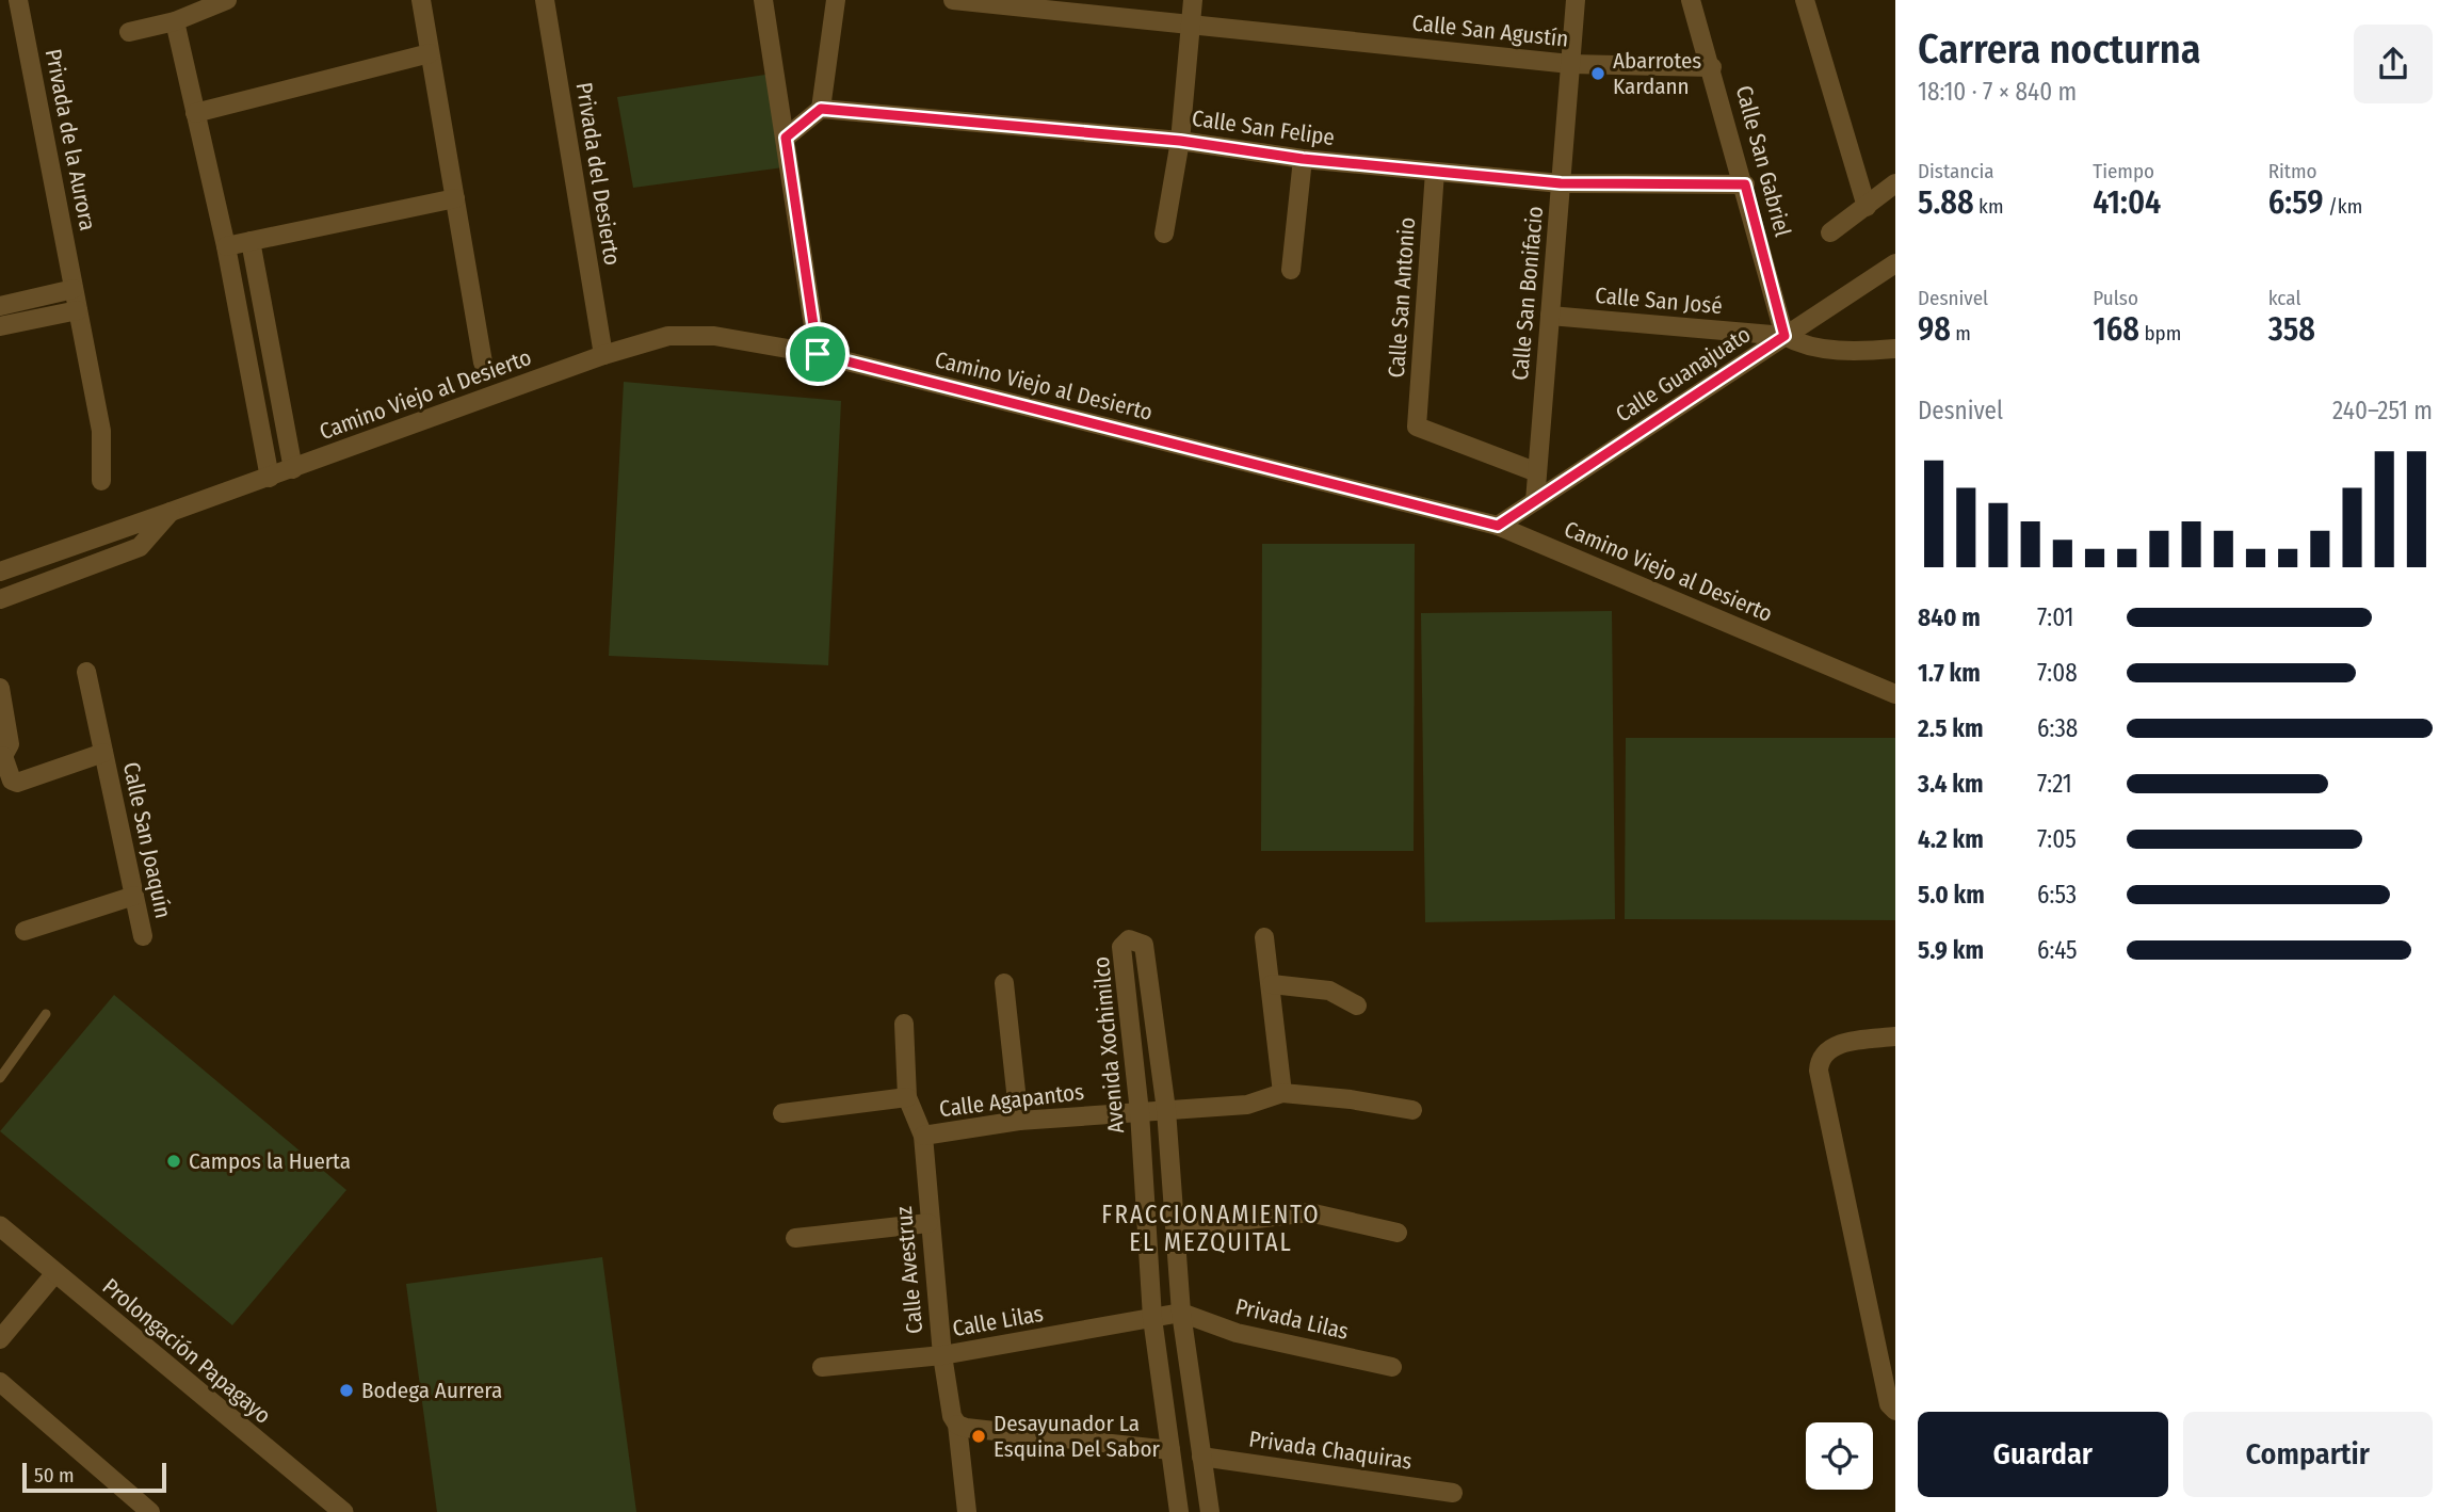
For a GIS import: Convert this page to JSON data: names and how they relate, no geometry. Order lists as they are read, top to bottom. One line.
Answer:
{"streets":{"street":["Calle San Agustín","Calle San Felipe","Privada de la Aurora","Calle San Gabriel","Privada del Desierto","Calle San Bonifacio","Calle San Antonio","Calle San José","Calle Guanajuato","Camino Viejo al Desierto","Calle San Joaquín","Avenida Xochimilco","Calle Agapantos","Calle Avestruz","Privada Lilas","Calle Lilas","Prolongación Papagayo","Privada Chaquiras"]},"crossings":[["Calle San Agustín","Calle San Gabriel"],["Calle San Agustín","Calle San Bonifacio"],["Calle San Felipe","Calle San Gabriel"],["Calle San Felipe","Calle San Bonifacio"],["Calle San Felipe","Calle San Antonio"],["Calle San Gabriel","Calle San José"],["Calle San Gabriel","Calle Guanajuato"],["Privada del Desierto","Camino Viejo al Desierto"],["Calle San Bonifacio","Calle San Antonio"],["Calle San Bonifacio","Calle San José"],["Calle San Bonifacio","Calle Guanajuato"],["Calle San José","Calle Guanajuato"],["Calle Guanajuato","Camino Viejo al Desierto"],["Avenida Xochimilco","Calle Agapantos"],["Avenida Xochimilco","Privada Lilas"],["Avenida Xochimilco","Calle Lilas"],["Avenida Xochimilco","Privada Chaquiras"],["Calle Agapantos","Calle Avestruz"],["Calle Avestruz","Calle Lilas"],["Privada Lilas","Calle Lilas"]],"districts":["FRACCIONAMIENTO EL MEZQUITAL"],"places":["Abarrotes Kardann","Campos la Huerta","Bodega Aurrera","Desayunador La Esquina Del Sabor"],"scale_bar":"50 m","page":{"heading":["Carrera nocturna","18:10 · 7 × 840 m"],"stats":[["Distancia","5.88 km"],["Tiempo","41:04"],["Ritmo","6:59 /km"],["Desnivel","98 m"],["Pulso","168 bpm"],["kcal","358"]],"chart":["Desnivel","240–251 m"],"list":[{"name":"840 m","note":"7:01"},{"name":"1.7 km","note":"7:08"},{"name":"2.5 km","note":"6:38"},{"name":"3.4 km","note":"7:21"},{"name":"4.2 km","note":"7:05"},{"name":"5.0 km","note":"6:53"},{"name":"5.9 km","note":"6:45"}],"buttons":["Guardar","Compartir"],"scale":"50 m"}}
